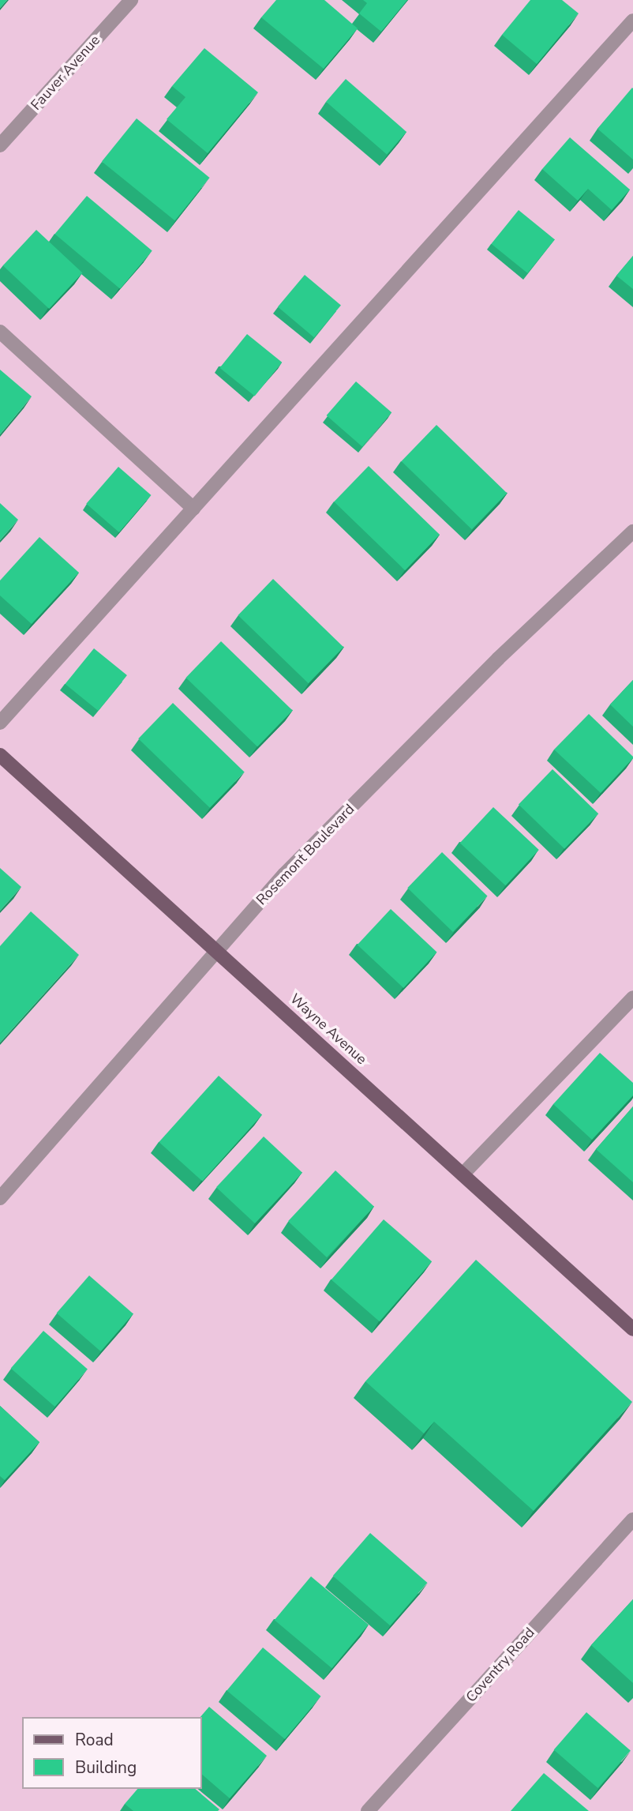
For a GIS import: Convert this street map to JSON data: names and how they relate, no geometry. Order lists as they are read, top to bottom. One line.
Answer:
{"streets":{"main road":["Wayne Avenue"],"street":["Fauver Avenue","Rosemont Boulevard","Coventry Road"]},"crossings":[["Rosemont Boulevard","Wayne Avenue"]],"legend":["Road","Building"]}
